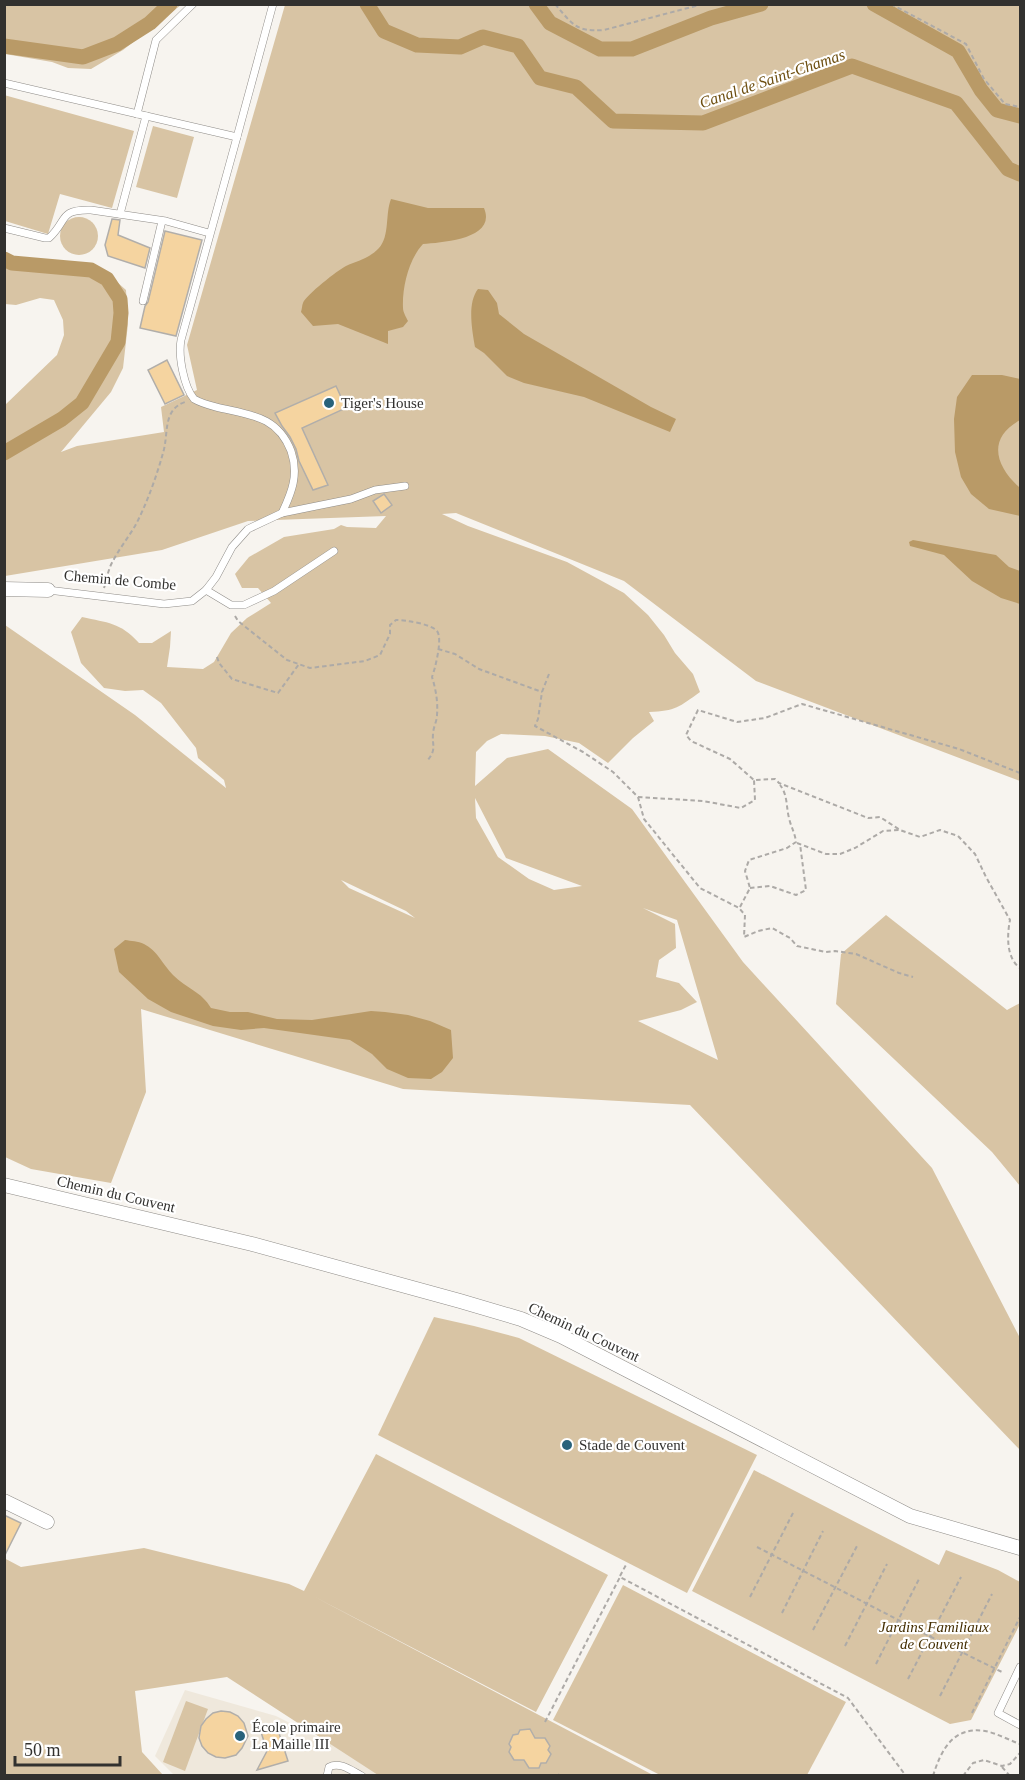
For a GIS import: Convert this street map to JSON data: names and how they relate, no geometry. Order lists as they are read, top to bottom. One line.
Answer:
{"streets":{"street":["Chemin de Combe","Chemin du Couvent"]},"water":["Canal de Saint-Chamas"],"parks":["Jardins Familiaux de Couvent"],"places":["Tiger's House","Stade de Couvent","École primaire La Maille III"],"scale_bar":"50 m"}
